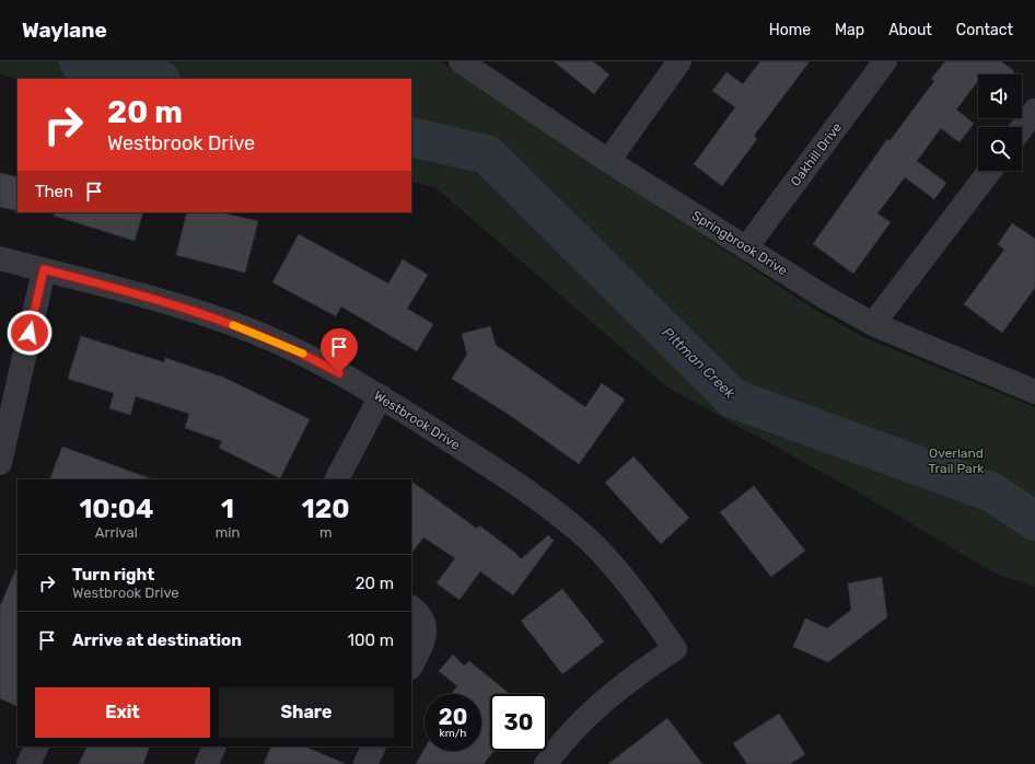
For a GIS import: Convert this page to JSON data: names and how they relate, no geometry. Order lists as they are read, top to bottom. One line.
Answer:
{"streets":{"street":["Oakhill Drive","Springbrook Drive","Westbrook Drive"]},"crossings":[["Oakhill Drive","Springbrook Drive"]],"water":["Pittman Creek"],"parks":["Overland Trail Park"],"page":{"header":"Waylane","nav":["Home","Map","About","Contact"],"turn":["20 m","Westbrook Drive"],"then":"Then","eta":["10:04","Arrival","1","min","120","m"],"list":[{"name":"Turn right","note":"Westbrook Drive","value":"20 m"},{"name":"Arrive at destination","value":"100 m"}],"buttons":["Exit","Share"],"speed":"20 km/h","limit":"30"}}
